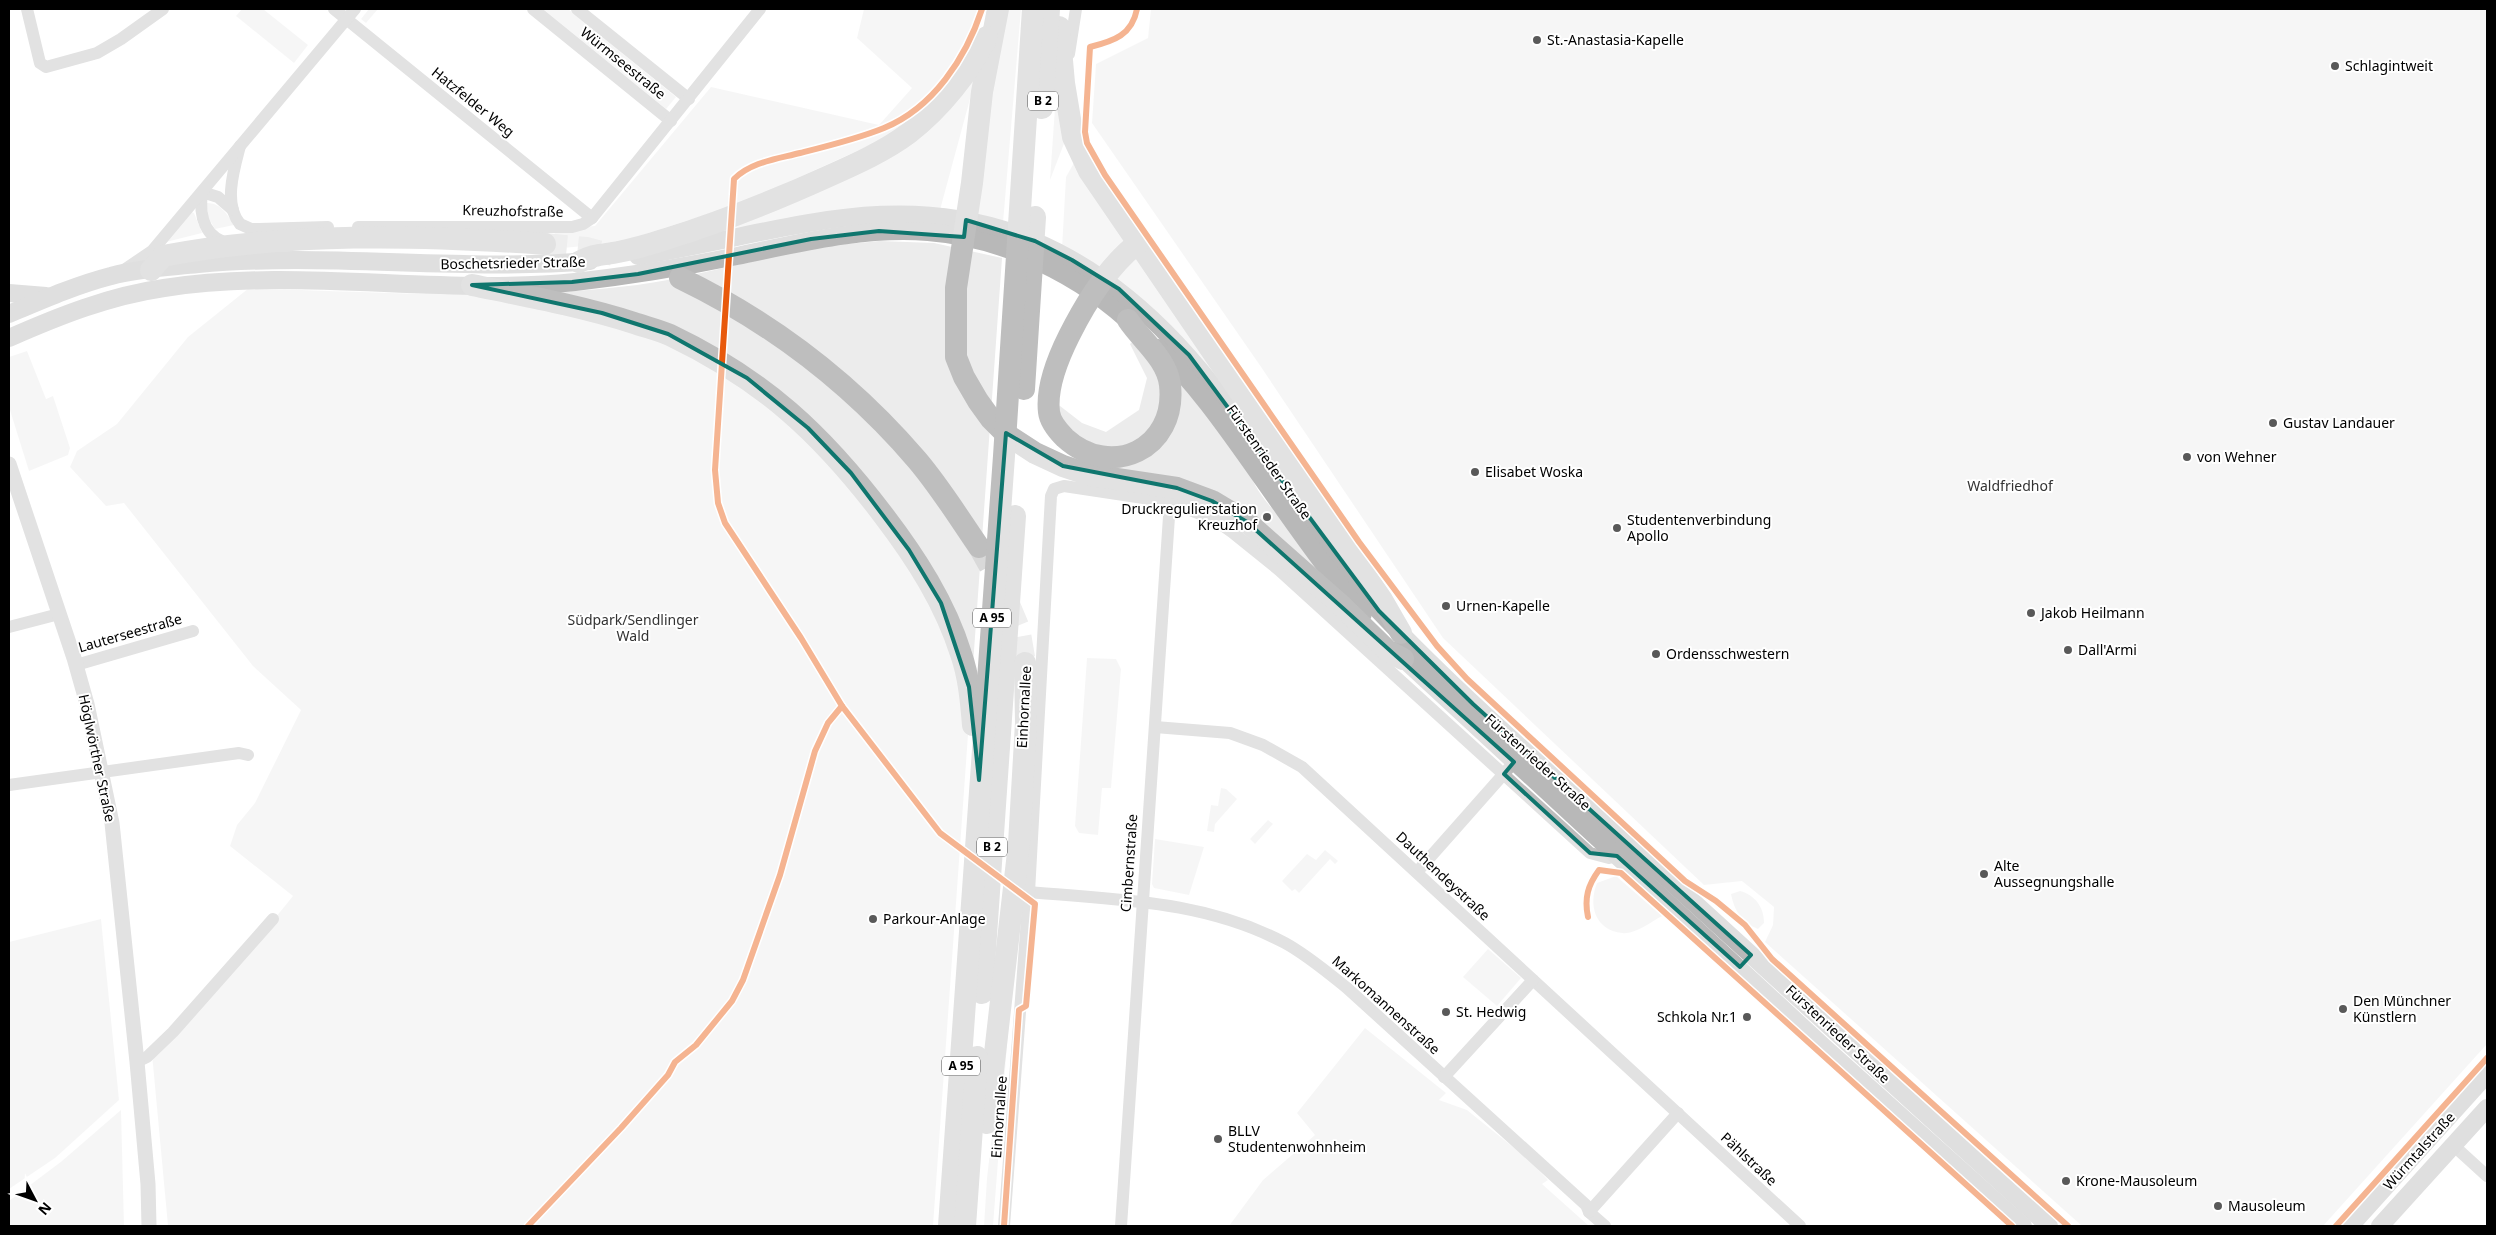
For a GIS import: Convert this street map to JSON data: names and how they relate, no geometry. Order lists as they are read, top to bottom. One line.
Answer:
{"streets":{"highway":["B 2","A 95"],"main road":["Boschetsrieder Straße","Fürstenrieder Straße","Würmtalstraße"],"street":["Würmseestraße","Hatzfelder Weg","Kreuzhofstraße","Lauterseestraße","Einhornallee","Höglwörther Straße","Cimbernstraße","Dauthendeystraße","Markomannenstraße","Pählstraße"]},"crossings":[["Würmseestraße","Kreuzhofstraße"],["B 2","A 95"],["Hatzfelder Weg","Kreuzhofstraße"],["Boschetsrieder Straße","Fürstenrieder Straße"],["Fürstenrieder Straße","Einhornallee"],["Fürstenrieder Straße","Cimbernstraße"],["Lauterseestraße","Höglwörther Straße"],["Einhornallee","Markomannenstraße"],["Cimbernstraße","Dauthendeystraße"],["Cimbernstraße","Markomannenstraße"],["Dauthendeystraße","Pählstraße"]],"parks":["Waldfriedhof","Südpark/Sendlinger Wald"],"places":["St.-Anastasia-Kapelle","Schlagintweit","Gustav Landauer","von Wehner","Elisabet Woska","Druckregulierstation Kreuzhof","Studentenverbindung Apollo","Urnen-Kapelle","Jakob Heilmann","Dall'Armi","Ordensschwestern","Alte Aussegnungshalle","Parkour-Anlage","Den Münchner Künstlern","St. Hedwig","Schkola Nr.1","BLLV Studentenwohnheim","Krone-Mausoleum","Mausoleum"],"north":"bottom right"}
